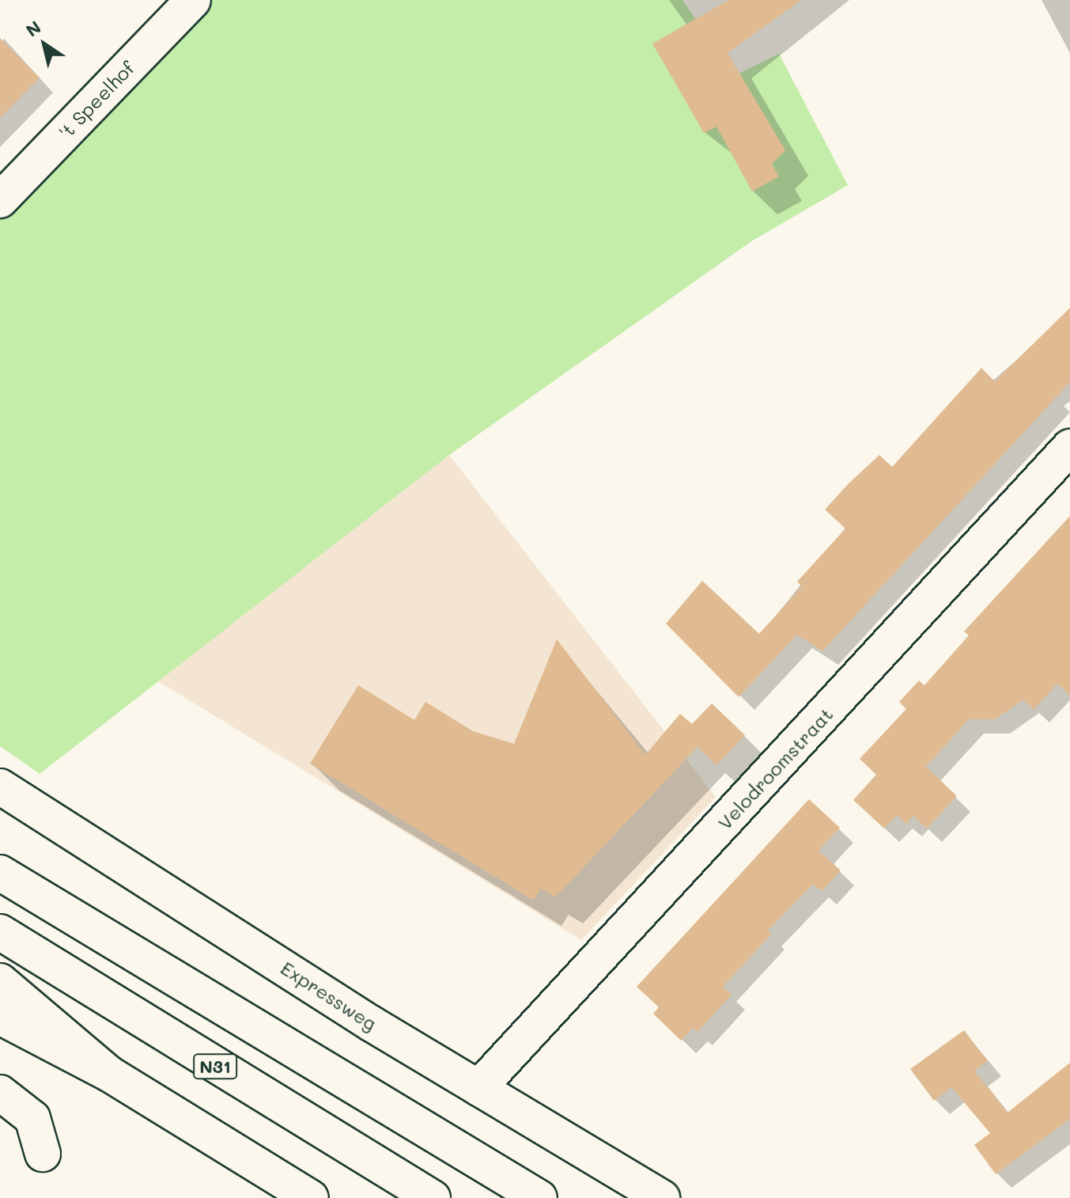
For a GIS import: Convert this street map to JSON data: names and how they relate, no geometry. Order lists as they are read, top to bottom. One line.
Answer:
{"streets":{"main road":["'t Speelhof","Velodroomstraat","Expressweg","N31"]},"crossings":[["Velodroomstraat","Expressweg"]],"north":"top left"}
